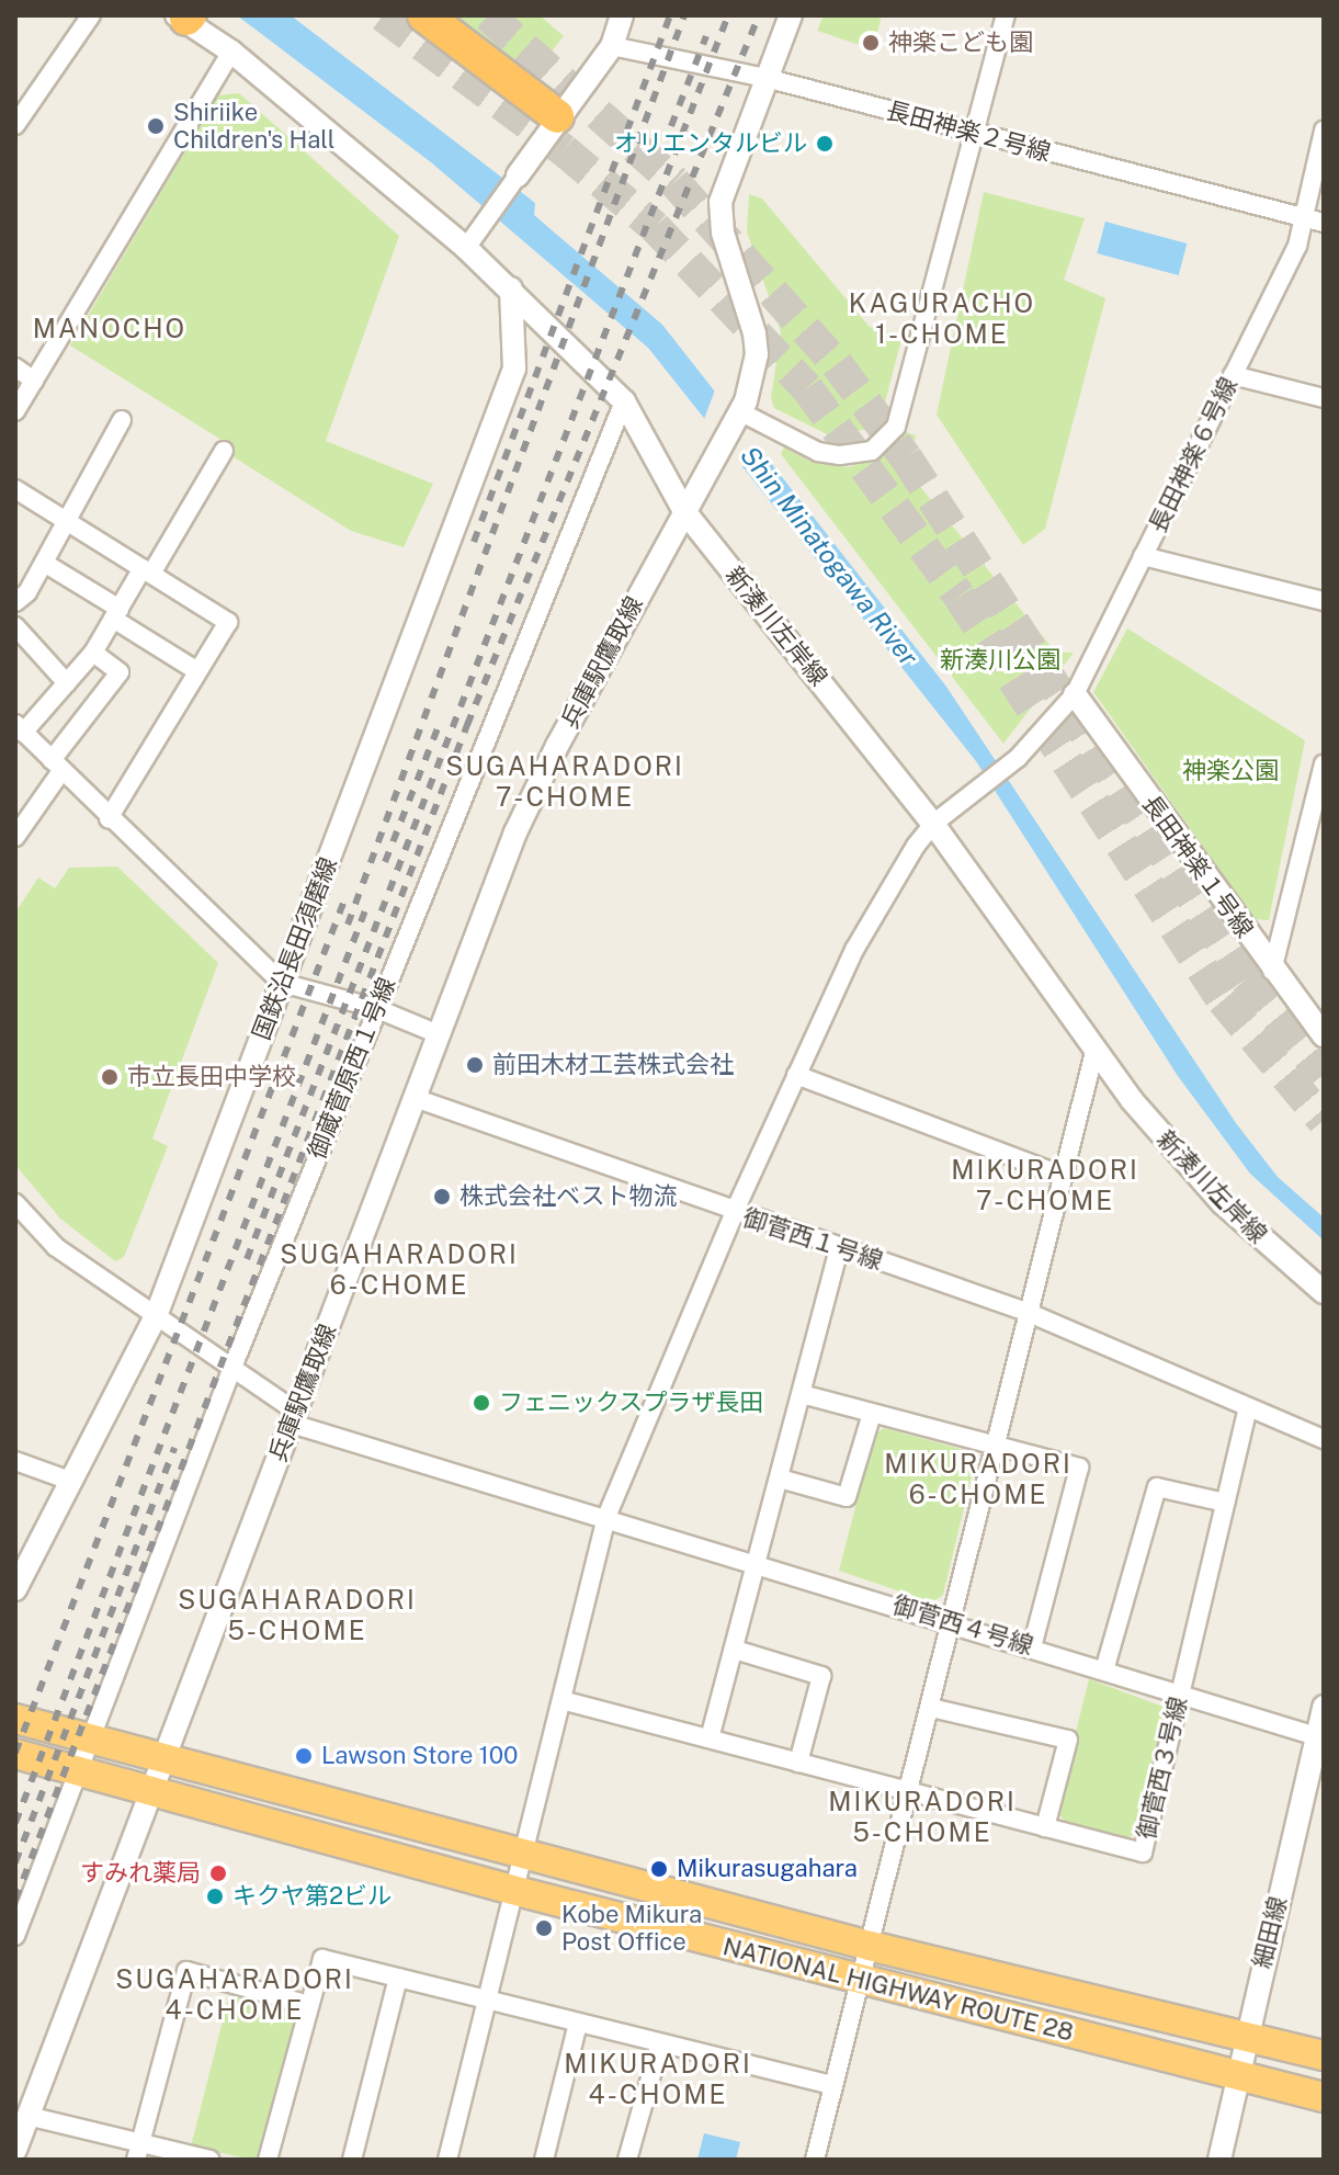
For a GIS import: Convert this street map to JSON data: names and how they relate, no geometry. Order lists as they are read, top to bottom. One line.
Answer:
{"streets":{"highway":["NATIONAL HIGHWAY ROUTE 28"],"street":["長田神楽２号線","長田神楽６号線","新湊川左岸線","兵庫駅鷹取線","長田神楽１号線","国鉄沿長田須磨線","御蔵菅原西１号線","御菅西１号線","御菅西４号線","御菅西３号線","細田線"]},"crossings":[["長田神楽２号線","長田神楽６号線"],["長田神楽６号線","新湊川左岸線"],["長田神楽６号線","長田神楽１号線"],["長田神楽６号線","御菅西１号線"],["新湊川左岸線","兵庫駅鷹取線"],["新湊川左岸線","国鉄沿長田須磨線"],["新湊川左岸線","御蔵菅原西１号線"],["兵庫駅鷹取線","御菅西４号線"],["兵庫駅鷹取線","NATIONAL HIGHWAY ROUTE 28"],["国鉄沿長田須磨線","御菅西４号線"],["御蔵菅原西１号線","御菅西４号線"],["御蔵菅原西１号線","NATIONAL HIGHWAY ROUTE 28"],["御菅西１号線","御菅西４号線"],["御菅西１号線","御菅西３号線"],["御菅西１号線","NATIONAL HIGHWAY ROUTE 28"],["御菅西４号線","御菅西３号線"],["御菅西４号線","細田線"],["細田線","NATIONAL HIGHWAY ROUTE 28"]],"districts":["KAGURACHO 1-CHOME","MANOCHO","SUGAHARADORI 7-CHOME","MIKURADORI 7-CHOME","SUGAHARADORI 6-CHOME","MIKURADORI 6-CHOME","SUGAHARADORI 5-CHOME","MIKURADORI 5-CHOME","SUGAHARADORI 4-CHOME","MIKURADORI 4-CHOME"],"water":["Shin Minatogawa River"],"parks":["新湊川公園","神楽公園"],"places":["神楽こども園","Shiriike Children's Hall","オリエンタルビル","前田木材工芸株式会社","市立長田中学校","株式会社ベスト物流","フェニックスプラザ長田","Lawson Store 100","Mikurasugahara","すみれ薬局","キクヤ第2ビル","Kobe Mikura Post Office"]}
